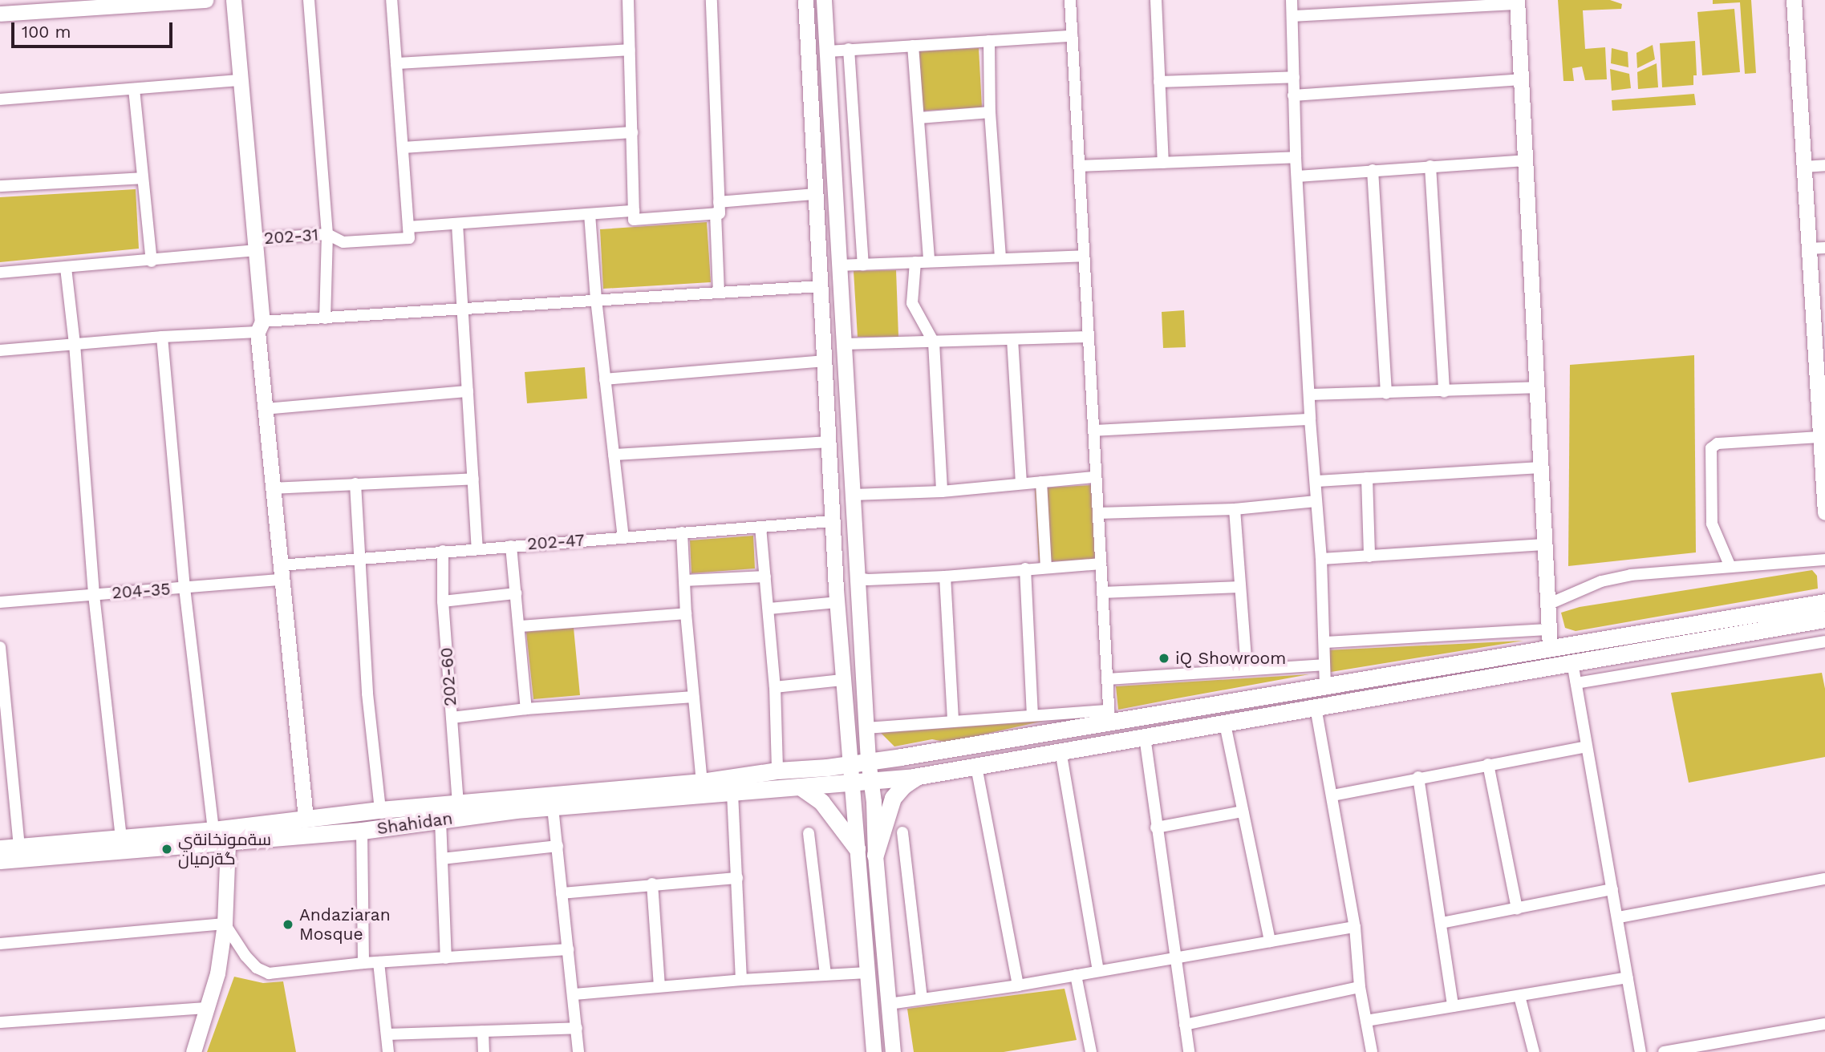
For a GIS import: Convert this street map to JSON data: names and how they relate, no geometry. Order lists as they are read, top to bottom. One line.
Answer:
{"streets":{"main road":["Shahidan"],"street":["202-31","202-47","204-35","202-60"]},"crossings":[["202-47","204-35"],["202-47","202-60"]],"places":["iQ Showroom","سةمونخانةي گةرميان","Andaziaran Mosque"],"scale_bar":"100 m"}
